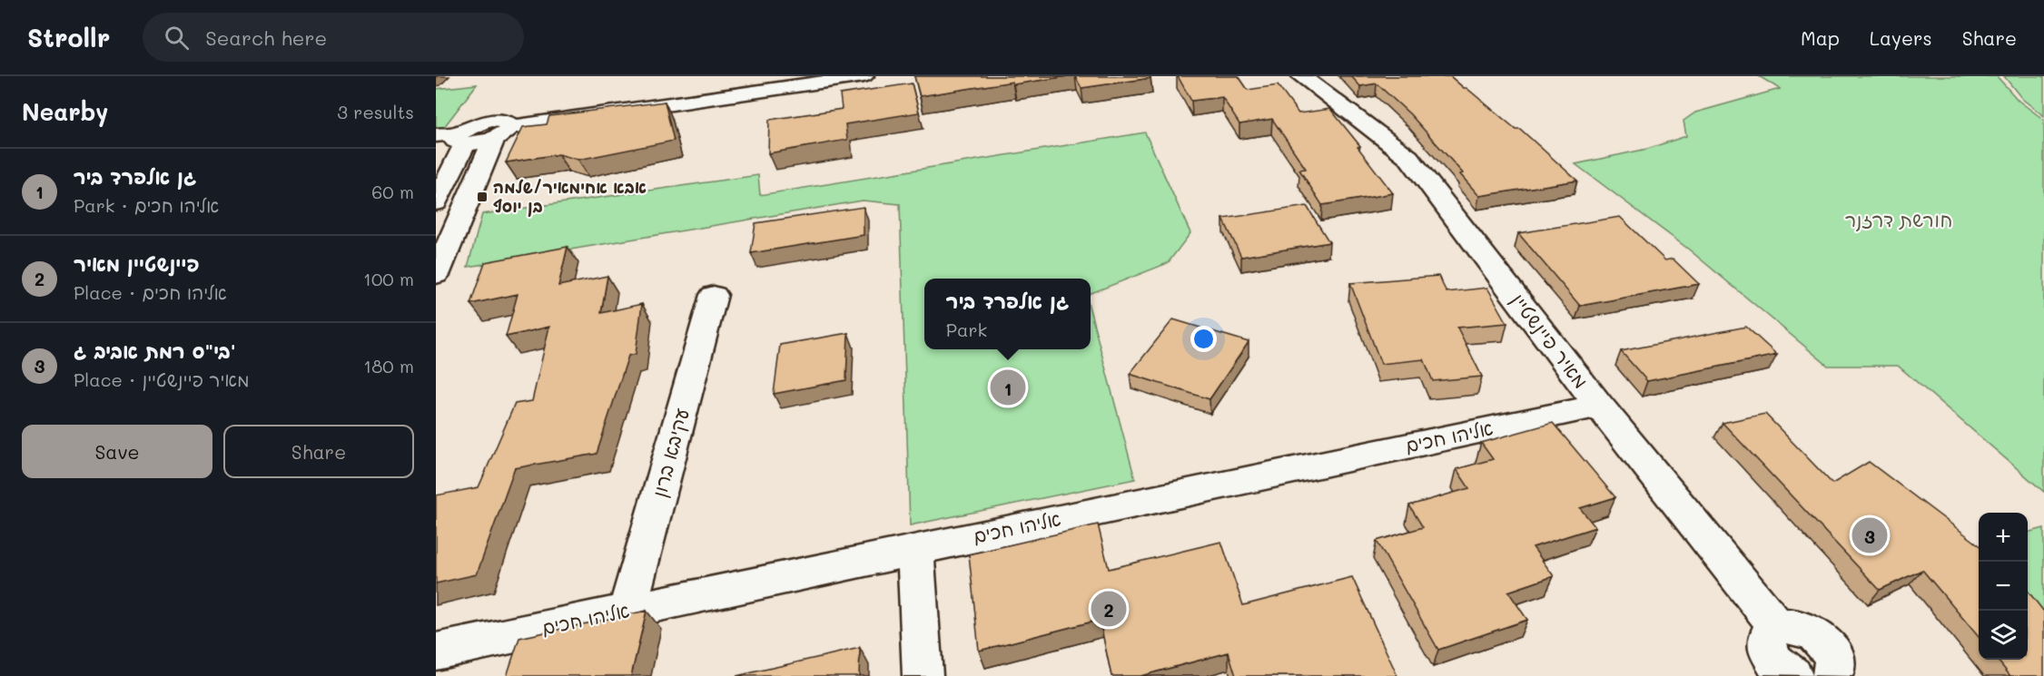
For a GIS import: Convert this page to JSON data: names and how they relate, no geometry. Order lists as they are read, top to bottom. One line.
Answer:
{"streets":{"street":["מאיר פיינשטיין","אליהו חכים","עקיבא ברון"]},"crossings":[["מאיר פיינשטיין","אליהו חכים"],["אליהו חכים","עקיבא ברון"]],"parks":["חורשת דרזנר"],"places":{"transit":["אבא אחימאיר/שלמה בן יוסף"]},"page":{"header":"Strollr","search":"Search here","nav":["Map","Layers","Share"],"heading":["Nearby","3 results"],"list":[{"mark":"1","name":"גן אלפרד ביר","note":"Park · אליהו חכים","value":"60 m"},{"mark":"2","name":"פיינשטיין מאיר","note":"Place · אליהו חכים","value":"100 m"},{"mark":"3","name":"בי\"ס רמת אביב ג'","note":"Place · מאיר פיינשטיין","value":"180 m"}],"popup":["גן אלפרד ביר","Park"],"pins":["1","3","2"],"buttons":["Save","Share"],"map_buttons":["+","−"]}}
